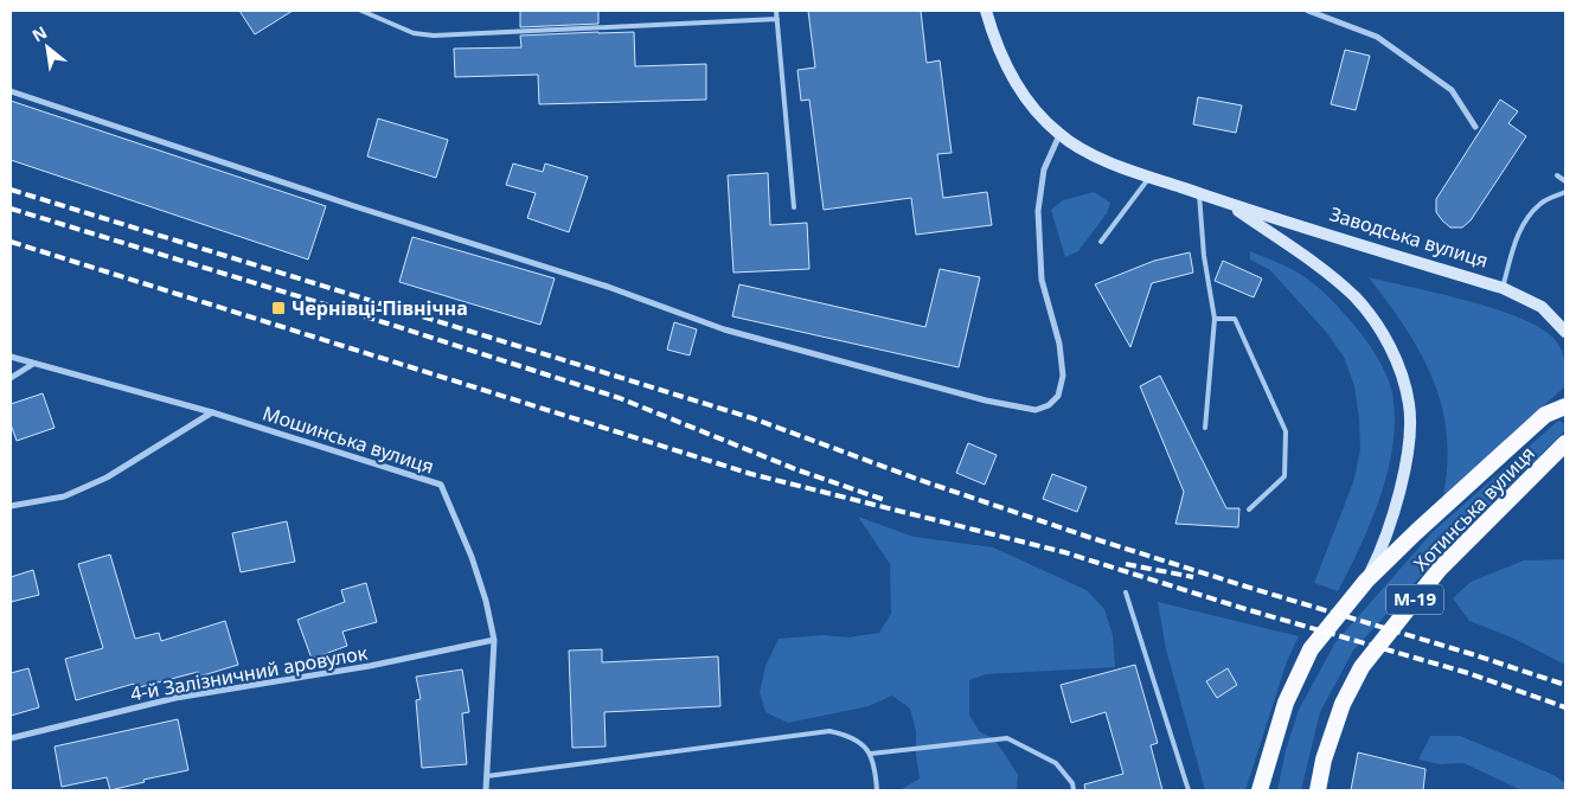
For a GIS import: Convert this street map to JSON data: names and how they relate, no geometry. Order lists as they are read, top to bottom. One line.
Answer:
{"streets":{"highway":["Заводська вулиця","Хотинська вулиця","М-19"],"street":["Мошинська вулиця","4-й Залізничний аровулок"]},"crossings":[["Заводська вулиця","Хотинська вулиця"],["Мошинська вулиця","4-й Залізничний аровулок"]],"places":{"transit":["Чернівці-Північна"]},"north":"top left"}
